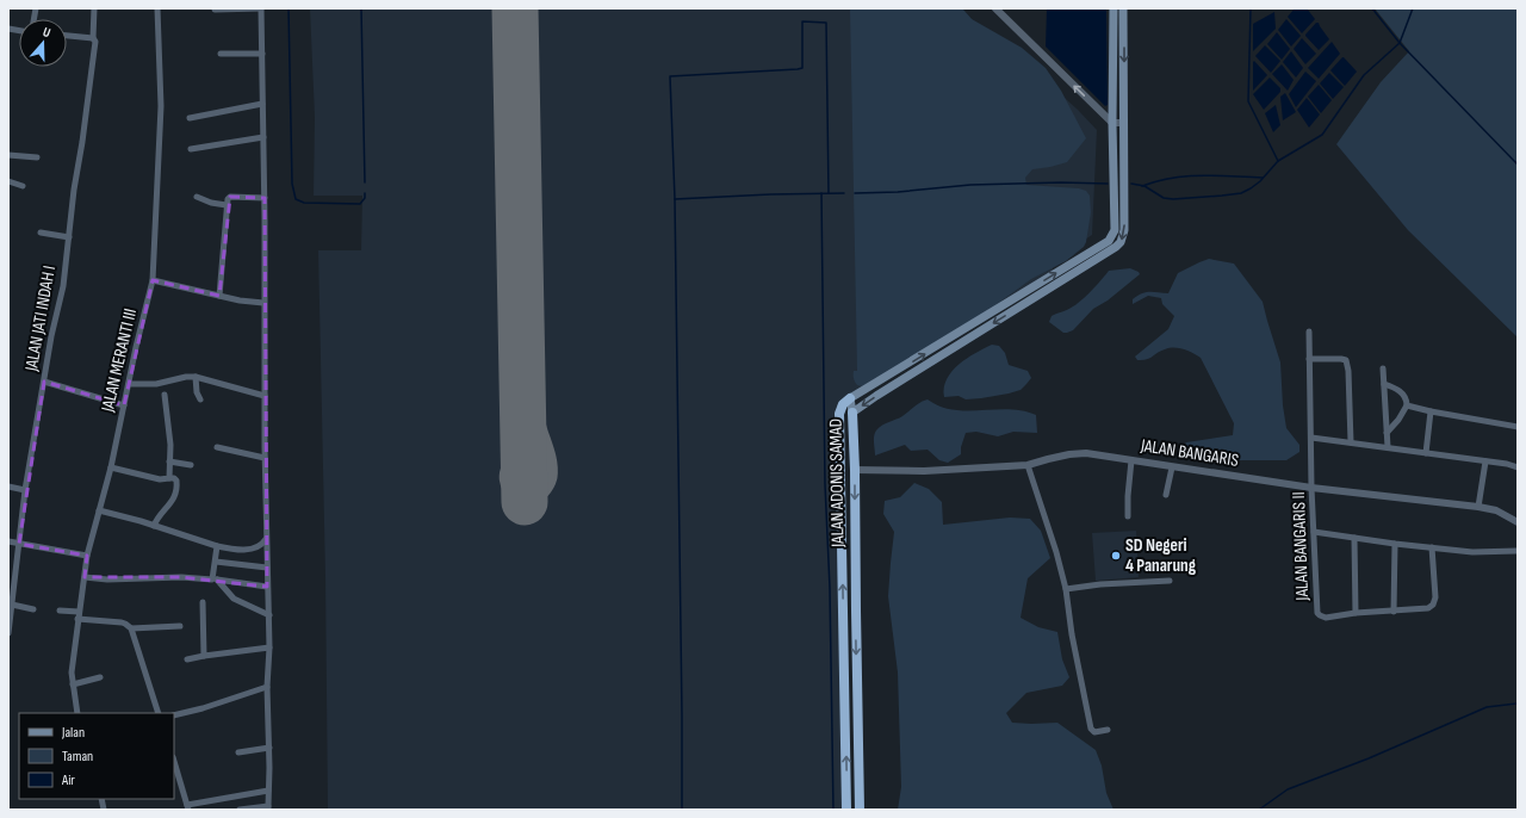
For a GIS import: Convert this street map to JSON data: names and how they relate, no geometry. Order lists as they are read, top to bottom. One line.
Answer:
{"streets":{"highway":["JALAN ADONIS SAMAD"],"street":["JALAN JATI INDAH I","JALAN MERANTI III","JALAN BANGARIS","JALAN BANGARIS II"]},"crossings":[["JALAN BANGARIS","JALAN ADONIS SAMAD"],["JALAN BANGARIS","JALAN BANGARIS II"]],"places":["SD Negeri 4 Panarung"],"legend":["Jalan","Taman","Air"],"north":"top"}
